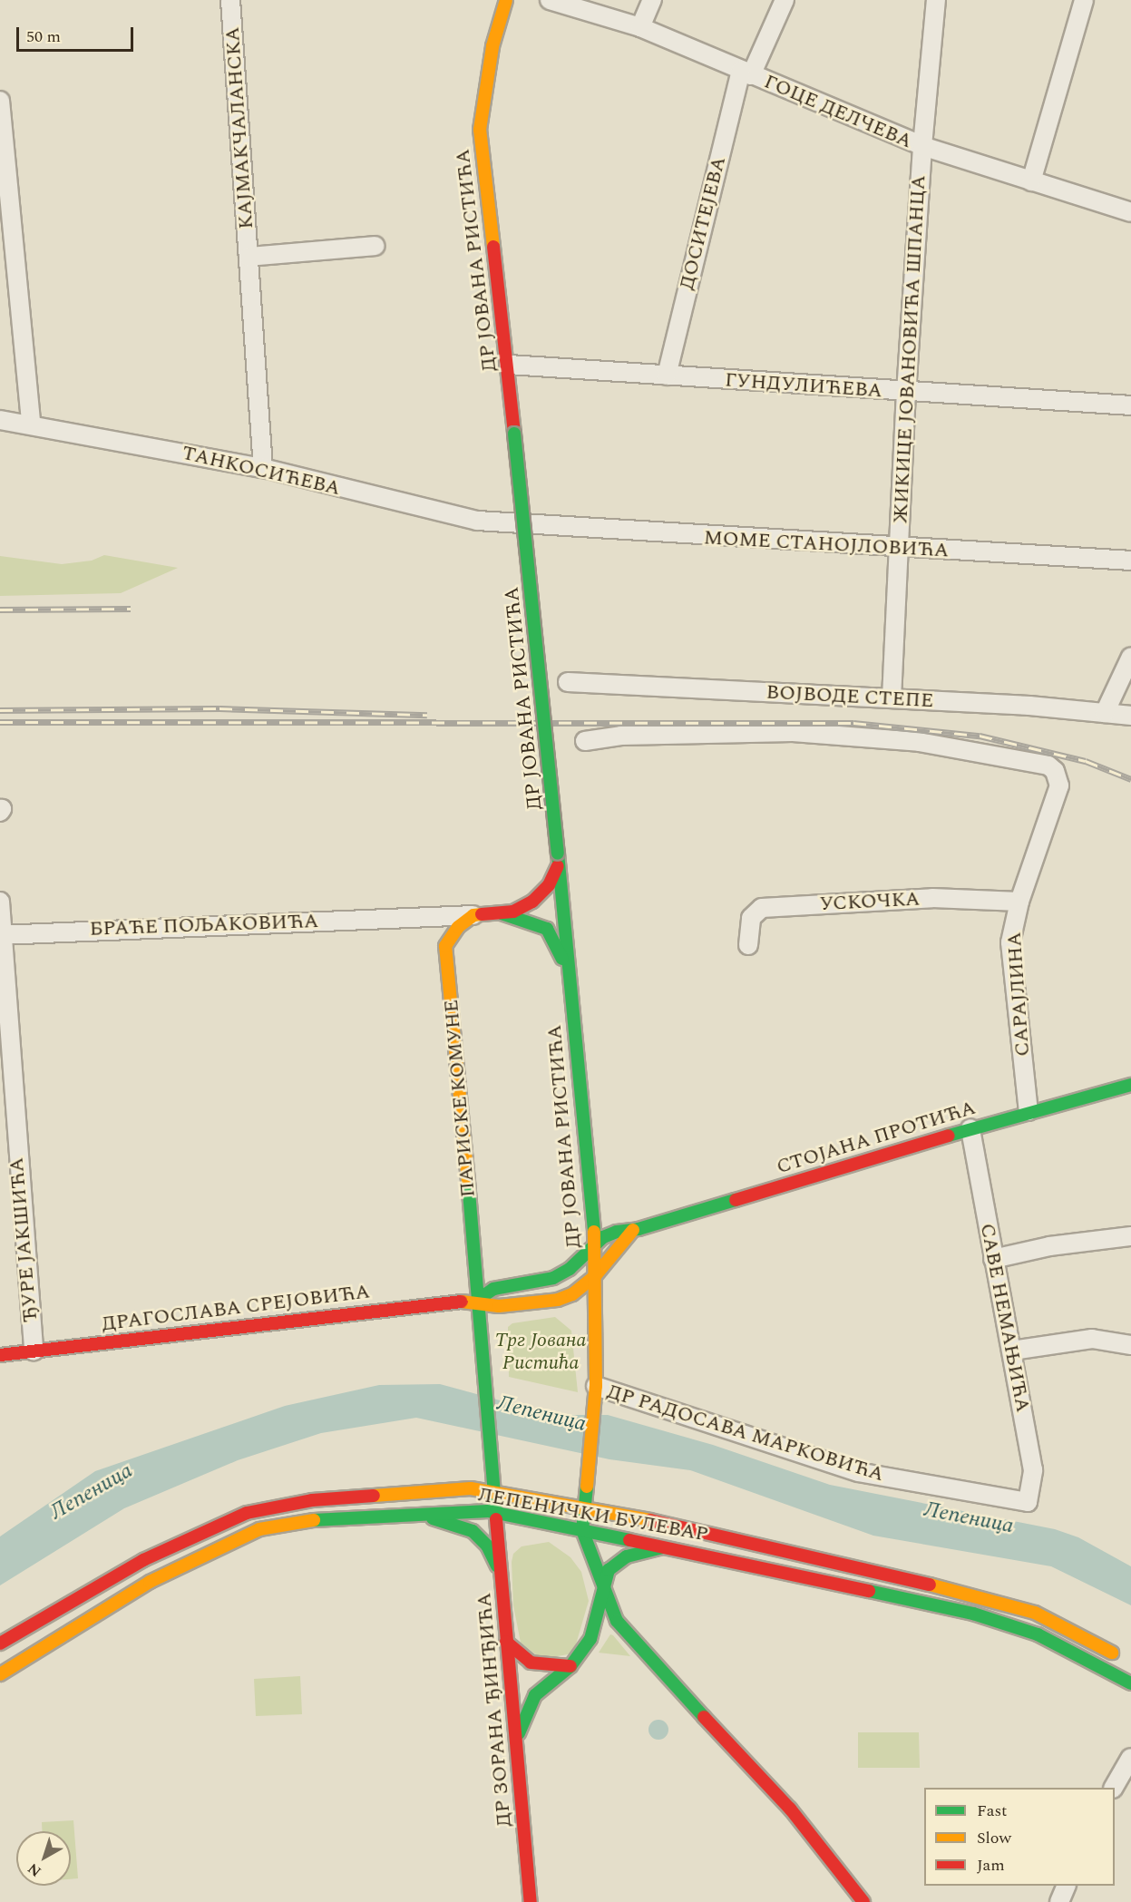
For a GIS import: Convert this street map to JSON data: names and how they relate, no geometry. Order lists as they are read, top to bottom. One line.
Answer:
{"streets":{"main road":["ДР ЈОВАНА РИСТИЋА","ПАРИСКЕ КОМУНЕ","СТОЈАНА ПРОТИЋА","ДРАГОСЛАВА СРЕЈОВИЋА","ЛЕПЕНИЧКИ БУЛЕВАР","ДР ЗОРАНА ЂИНЂИЋА"],"street":["ГОЦЕ ДЕЛЧЕВА","КАЈМАКЧАЛАНСКА","ДОСИТЕЈЕВА","ЖИКИЦЕ ЈОВАНОВИЋА ШПАНЦА","ГУНДУЛИЋЕВА","ТАНКОСИЋЕВА","МОМЕ СТАНОЈЛОВИЋА","ВОЈВОДЕ СТЕПЕ","УСКОЧКА","БРАЋЕ ПОЉАКОВИЋА","САРАЈЛИНА","ЂУРЕ ЈАКШИЋА","САВЕ НЕМАЊИЋА","ДР РАДОСАВА МАРКОВИЋА"]},"crossings":[["ГОЦЕ ДЕЛЧЕВА","ДОСИТЕЈЕВА"],["ГОЦЕ ДЕЛЧЕВА","ЖИКИЦЕ ЈОВАНОВИЋА ШПАНЦА"],["КАЈМАКЧАЛАНСКА","ТАНКОСИЋЕВА"],["ДОСИТЕЈЕВА","ГУНДУЛИЋЕВА"],["ДР ЈОВАНА РИСТИЋА","ГУНДУЛИЋЕВА"],["ДР ЈОВАНА РИСТИЋА","ДРАГОСЛАВА СРЕЈОВИЋА"],["ДР ЈОВАНА РИСТИЋА","ДР РАДОСАВА МАРКОВИЋА"],["ДР ЈОВАНА РИСТИЋА","ЛЕПЕНИЧКИ БУЛЕВАР"],["ЖИКИЦЕ ЈОВАНОВИЋА ШПАНЦА","ГУНДУЛИЋЕВА"],["ЖИКИЦЕ ЈОВАНОВИЋА ШПАНЦА","МОМЕ СТАНОЈЛОВИЋА"],["ЖИКИЦЕ ЈОВАНОВИЋА ШПАНЦА","ВОЈВОДЕ СТЕПЕ"],["ТАНКОСИЋЕВА","МОМЕ СТАНОЈЛОВИЋА"],["ВОЈВОДЕ СТЕПЕ","САРАЈЛИНА"],["УСКОЧКА","САРАЈЛИНА"],["БРАЋЕ ПОЉАКОВИЋА","ЂУРЕ ЈАКШИЋА"],["САРАЈЛИНА","СТОЈАНА ПРОТИЋА"],["ПАРИСКЕ КОМУНЕ","ДРАГОСЛАВА СРЕЈОВИЋА"],["ПАРИСКЕ КОМУНЕ","ДР ЗОРАНА ЂИНЂИЋА"],["СТОЈАНА ПРОТИЋА","ДРАГОСЛАВА СРЕЈОВИЋА"],["СТОЈАНА ПРОТИЋА","САВЕ НЕМАЊИЋА"],["ЂУРЕ ЈАКШИЋА","ДРАГОСЛАВА СРЕЈОВИЋА"],["САВЕ НЕМАЊИЋА","ДР РАДОСАВА МАРКОВИЋА"],["ЛЕПЕНИЧКИ БУЛЕВАР","ДР ЗОРАНА ЂИНЂИЋА"]],"water":["Лепеница"],"parks":["Трг Јована Ристића"],"legend":["Fast","Slow","Jam"],"scale_bar":"50 m","north":"bottom left"}
